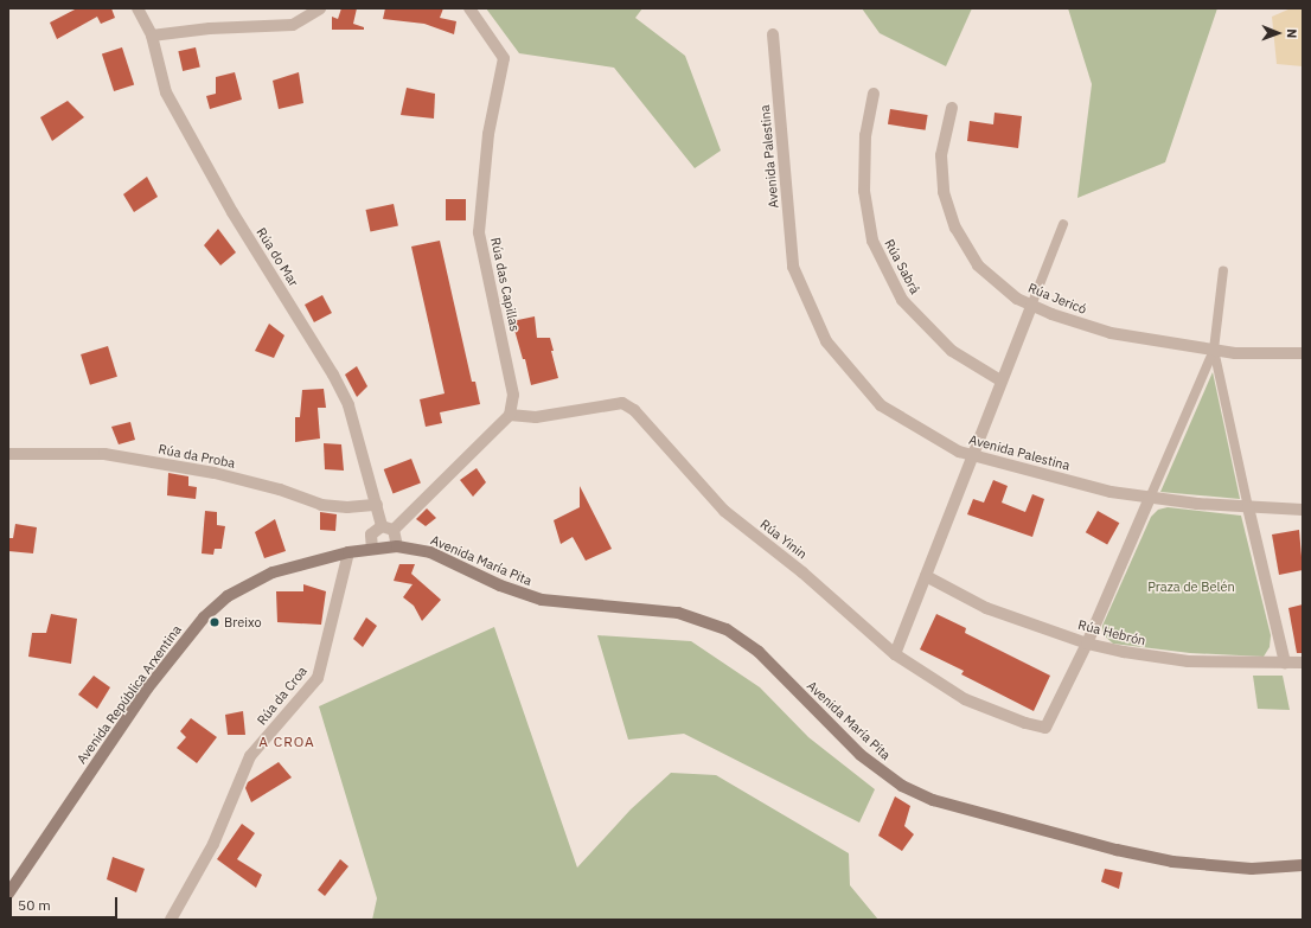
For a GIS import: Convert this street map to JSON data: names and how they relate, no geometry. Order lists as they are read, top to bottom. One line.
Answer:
{"streets":{"main road":["Avenida María Pita","Avenida República Arxentina"],"street":["Avenida Palestina","Rúa do Mar","Rúa Sabrá","Rúa das Capillas","Rúa Jericó","Rúa da Proba","Rúa Yinin","Rúa Hebrón","Rúa da Croa"]},"crossings":[["Rúa do Mar","Rúa da Proba"],["Rúa das Capillas","Rúa Yinin"],["Rúa Yinin","Rúa Hebrón"],["Avenida María Pita","Avenida República Arxentina"],["Avenida República Arxentina","Rúa da Croa"]],"districts":["A CROA"],"parks":["Praza de Belén"],"places":["Breixo"],"scale_bar":"50 m","north":"right"}
